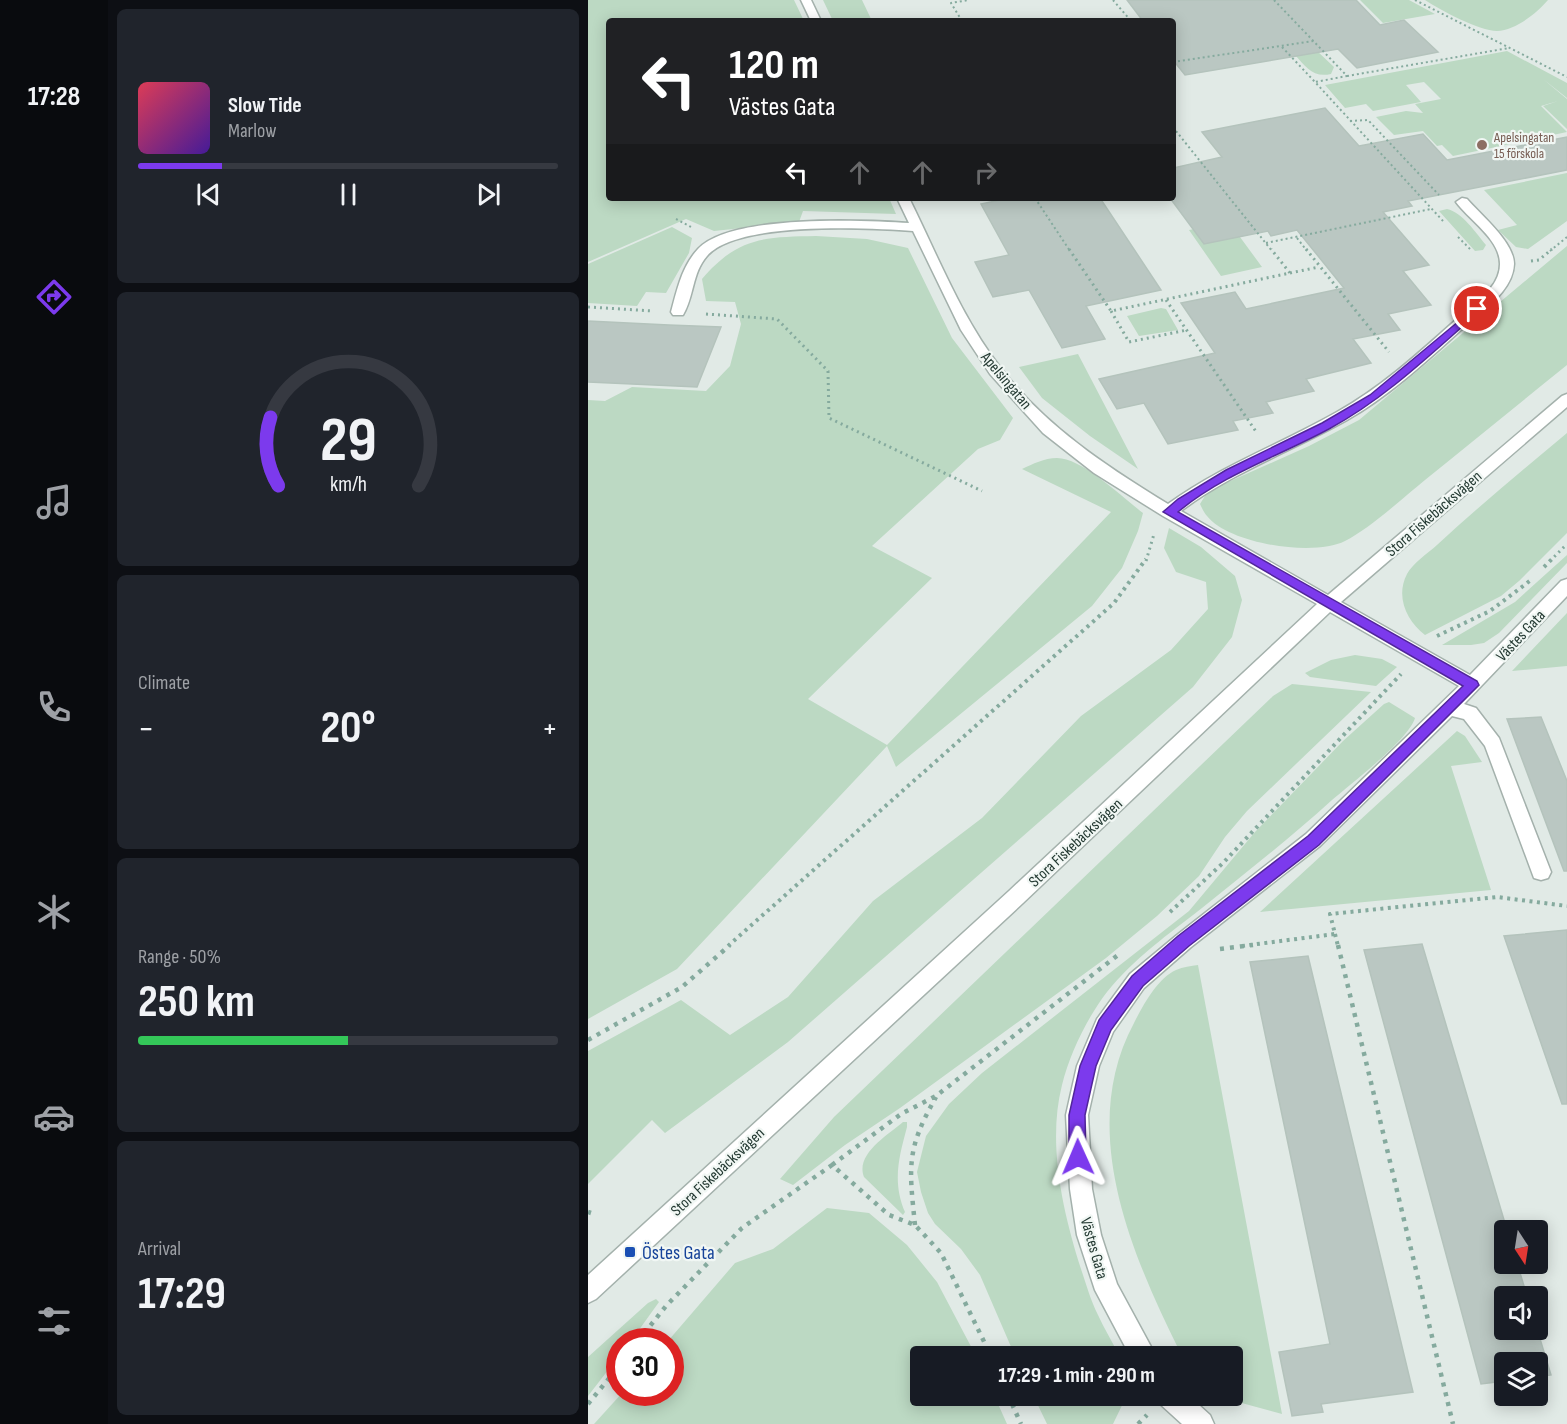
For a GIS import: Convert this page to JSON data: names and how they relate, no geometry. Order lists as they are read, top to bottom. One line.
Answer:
{"streets":{"street":["Apelsingatan","Stora Fiskebäcksvägen","Västes Gata"]},"crossings":[["Apelsingatan","Stora Fiskebäcksvägen"]],"places":{"other":["Apelsingatan 15 förskola"],"transit":["Östes Gata"]},"north":"bottom","page":{"tabs":"17:28","turn":["120 m","Västes Gata"],"song":["Slow Tide","Marlow"],"tile":["Climate",["Range · 50%","250 km"],["Arrival","17:29"]],"heat":["−","20°","+"],"limit":"30","trip":"17:29 · 1 min · 290 m","gauge":["29","km/h"]}}
